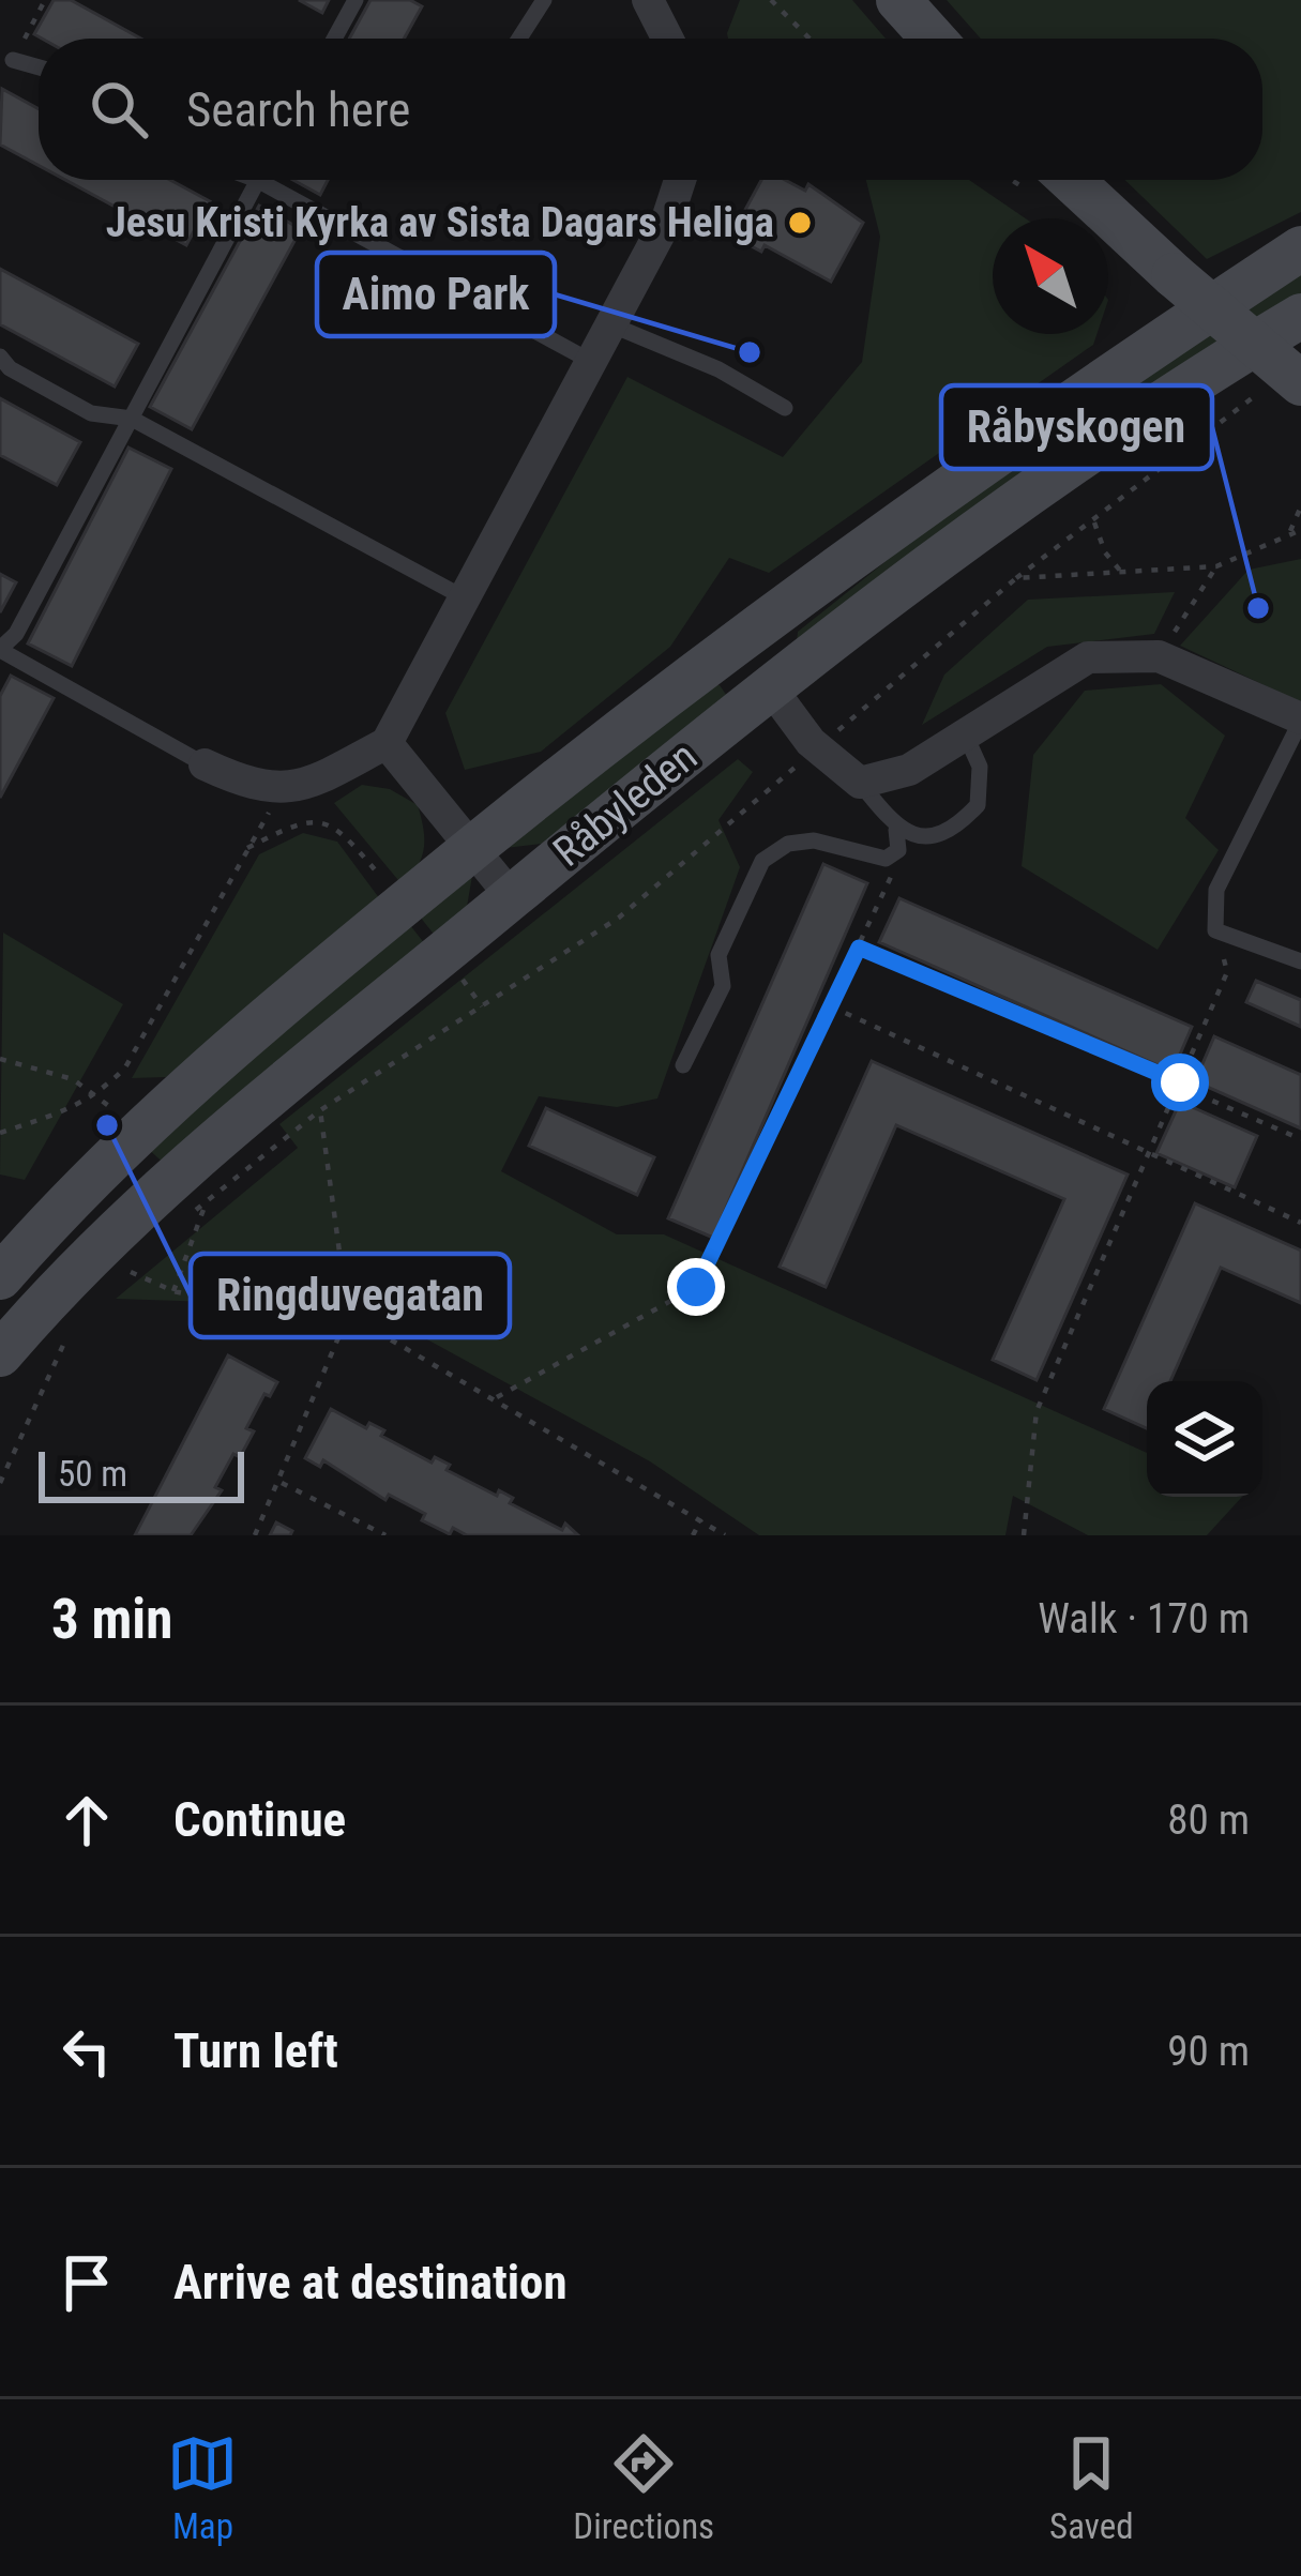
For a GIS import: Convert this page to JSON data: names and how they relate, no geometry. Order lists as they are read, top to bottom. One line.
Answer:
{"streets":{"main road":["Råbyleden"]},"places":["Jesu Kristi Kyrka av Sista Dagars Heliga","Aimo Park","Råbyskogen","Ringduvegatan"],"scale_bar":"50 m","north":"top left","page":{"search":"Search here","scale":"50 m","heading":["3 min","Walk · 170 m"],"list":[["Continue","80 m"],["Turn left","90 m"],"Arrive at destination"],"nav":["Map","Directions","Saved"]}}
